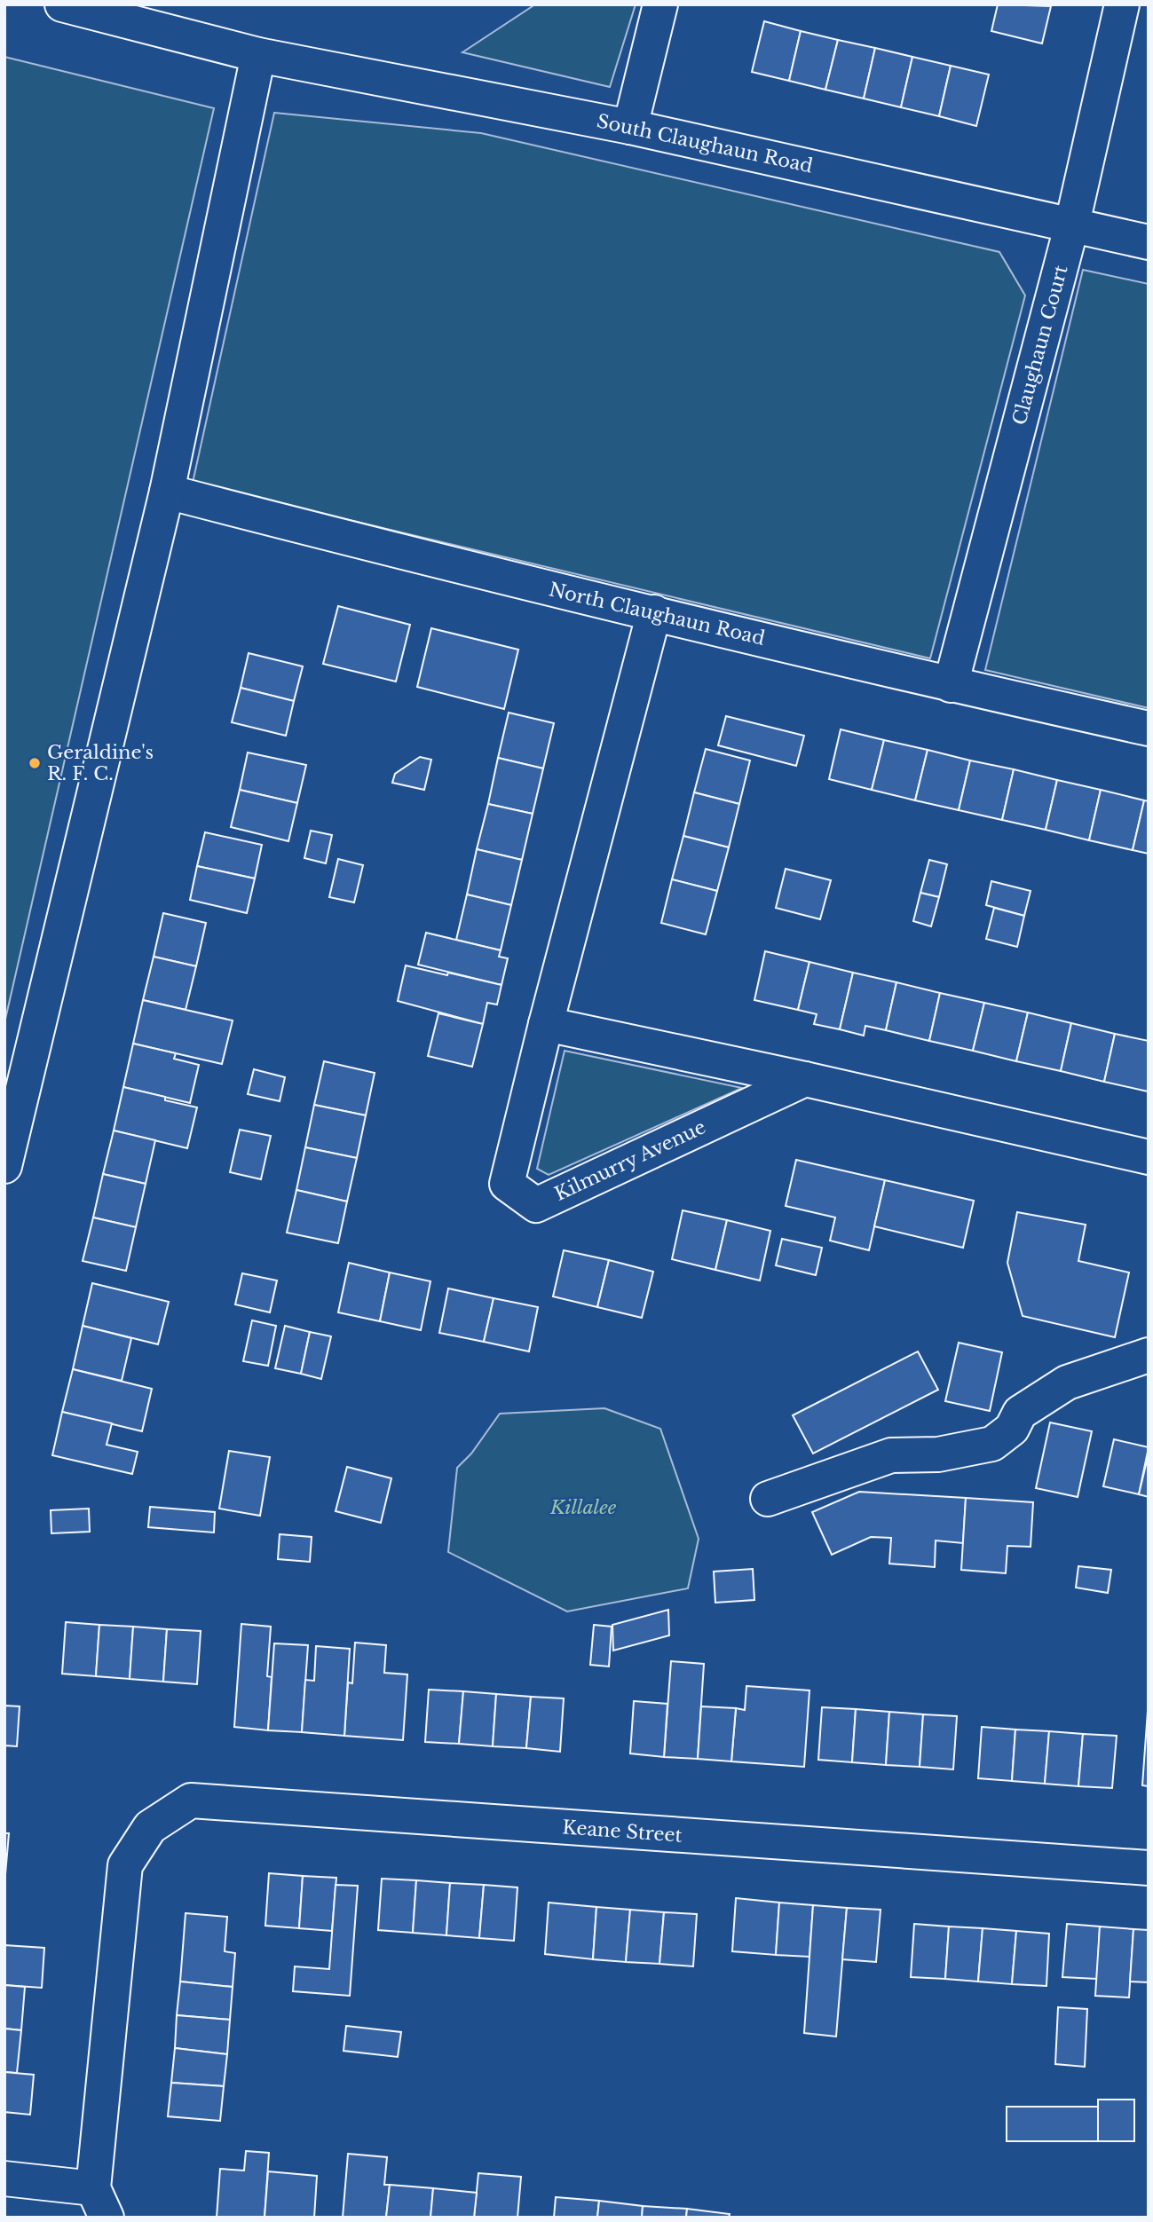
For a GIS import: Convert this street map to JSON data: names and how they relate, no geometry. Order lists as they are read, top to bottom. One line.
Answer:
{"streets":{"street":["South Claughaun Road","Claughaun Court","North Claughaun Road","Kilmurry Avenue","Keane Street"]},"crossings":[["South Claughaun Road","Claughaun Court"],["Claughaun Court","North Claughaun Road"],["North Claughaun Road","Kilmurry Avenue"]],"parks":["Killalee"],"places":["Geraldine's R. F. C."]}
